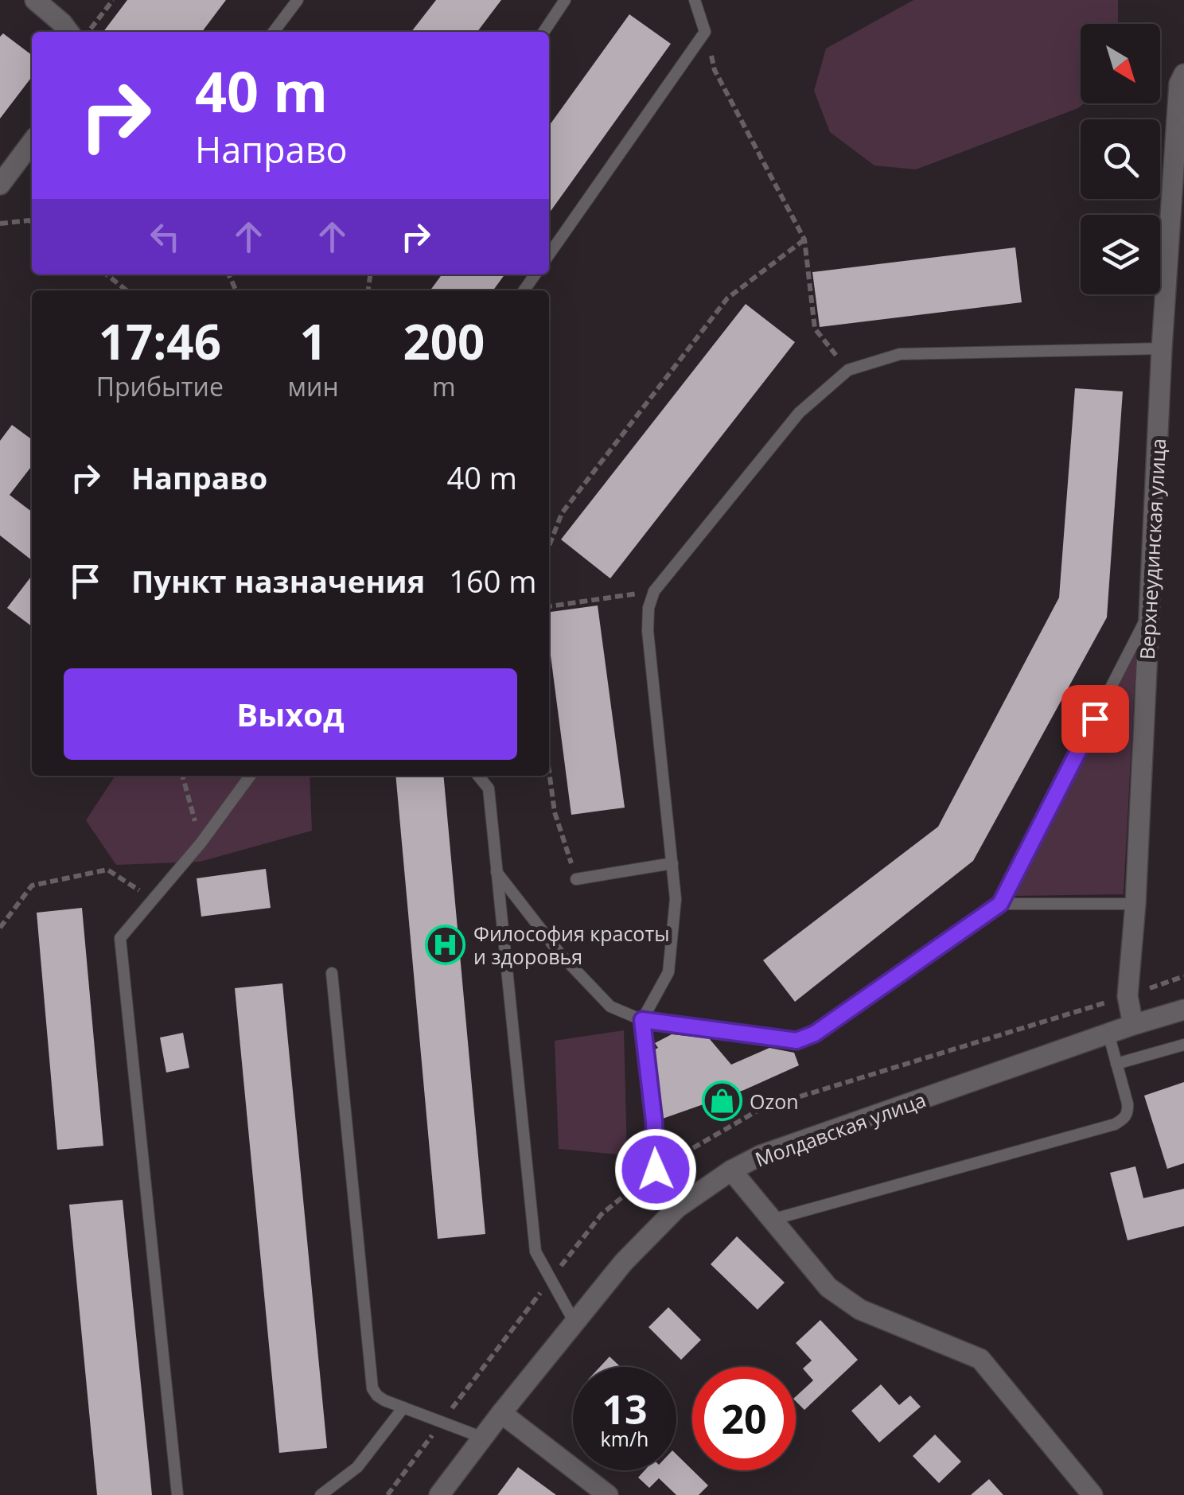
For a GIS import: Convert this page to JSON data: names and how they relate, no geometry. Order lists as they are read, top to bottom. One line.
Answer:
{"streets":{"street":["Верхнеудинская улица","Молдавская улица"]},"crossings":[["Верхнеудинская улица","Молдавская улица"]],"places":{"hospital":["Философия красоты и здоровья"],"shop":["Ozon"]},"north":"bottom right","page":{"turn":["40 m","Направо"],"eta":["17:46","Прибытие","1","мин","200","m"],"list":[{"name":"Направо","value":"40 m"},{"name":"Пункт назначения","value":"160 m"}],"buttons":"Выход","speed":"13 km/h","limit":"20"}}
